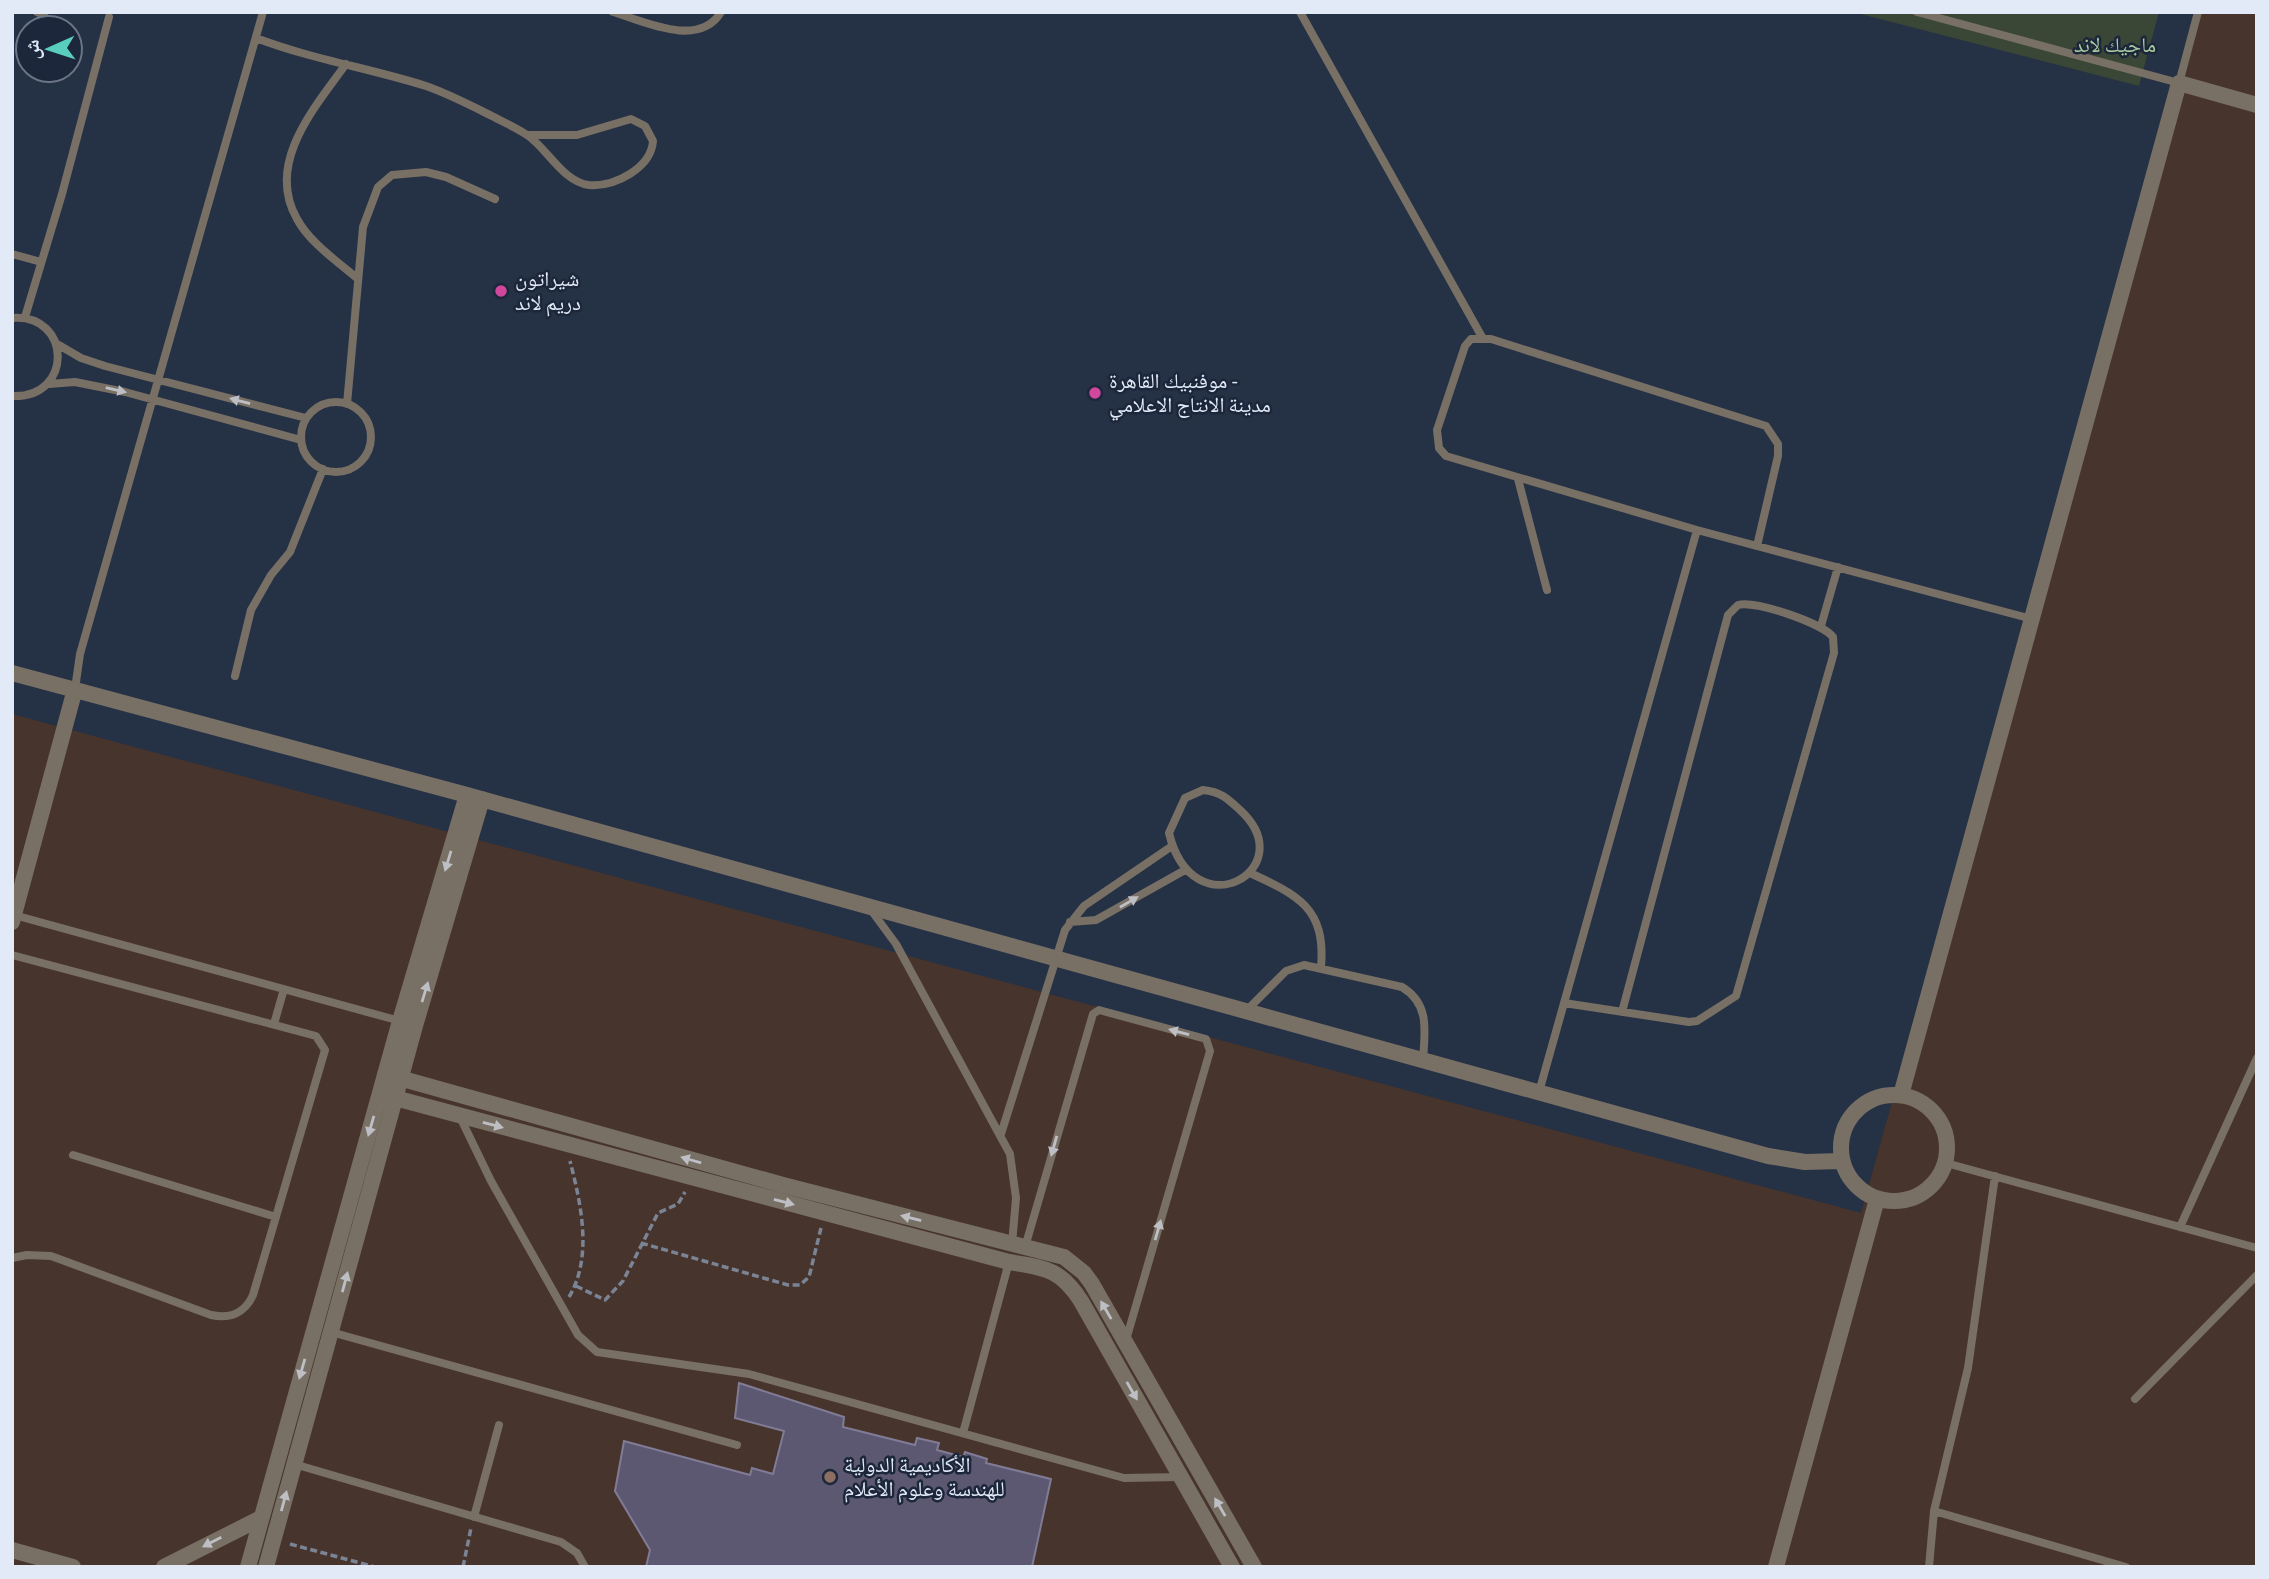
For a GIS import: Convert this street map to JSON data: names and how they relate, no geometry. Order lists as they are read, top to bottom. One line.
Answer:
{"parks":["ماجيك لاند"],"places":["شيراتون دريم لاند","موفنبيك القاهرة - مدينة الانتاج الاعلامي","الأكاديمية الدولية للهندسة وعلوم الأعلام"],"north":"left"}
